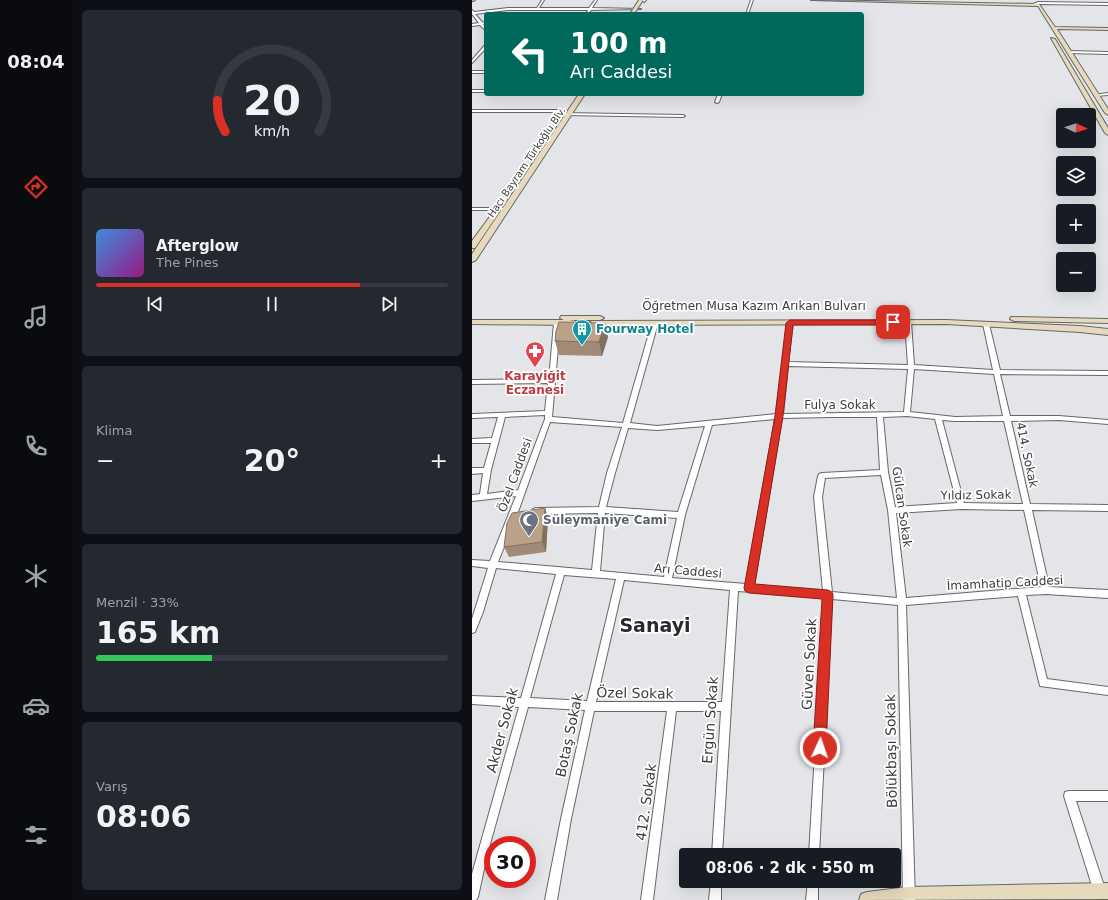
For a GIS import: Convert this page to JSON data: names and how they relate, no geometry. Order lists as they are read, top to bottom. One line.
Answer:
{"streets":{"street":["Hacı Bayram Türkoğlu Blv.","Öğretmen Musa Kazım Arıkan Bulvarı","Fulya Sokak","414. Sokak","Özel Caddesi","Yıldız Sokak","Gülcan Sokak","Arı Caddesi","İmamhatip Caddesi","Güven Sokak","Özel Sokak","Ergün Sokak","Akder Sokak","Botaş Sokak","Bölükbaşı Sokak","412. Sokak"]},"crossings":[["Öğretmen Musa Kazım Arıkan Bulvarı","414. Sokak"],["Öğretmen Musa Kazım Arıkan Bulvarı","Özel Caddesi"],["Fulya Sokak","414. Sokak"],["Fulya Sokak","Özel Caddesi"],["Fulya Sokak","Gülcan Sokak"],["414. Sokak","Yıldız Sokak"],["414. Sokak","İmamhatip Caddesi"],["Özel Caddesi","Arı Caddesi"],["Yıldız Sokak","Gülcan Sokak"],["Gülcan Sokak","Arı Caddesi"],["Gülcan Sokak","İmamhatip Caddesi"],["Gülcan Sokak","Güven Sokak"],["Gülcan Sokak","Bölükbaşı Sokak"],["Arı Caddesi","İmamhatip Caddesi"],["Arı Caddesi","Güven Sokak"],["Arı Caddesi","Ergün Sokak"],["Arı Caddesi","Akder Sokak"],["Arı Caddesi","Botaş Sokak"],["Arı Caddesi","Bölükbaşı Sokak"],["İmamhatip Caddesi","Bölükbaşı Sokak"],["Özel Sokak","Ergün Sokak"],["Özel Sokak","Akder Sokak"],["Özel Sokak","Botaş Sokak"],["Özel Sokak","412. Sokak"]],"districts":["Sanayi"],"places":{"building":["Fourway Hotel"],"pharmacy":["Karayiğit Eczanesi"],"mosque":["Süleymaniye Cami"]},"north":"right","page":{"tabs":"08:04","turn":["100 m","Arı Caddesi"],"map_buttons":["+","−"],"song":["Afterglow","The Pines"],"tile":["Klima",["Menzil · 33%","165 km"],["Varış","08:06"]],"heat":["−","20°","+"],"limit":"30","trip":"08:06 · 2 dk · 550 m","gauge":["20","km/h"]}}
